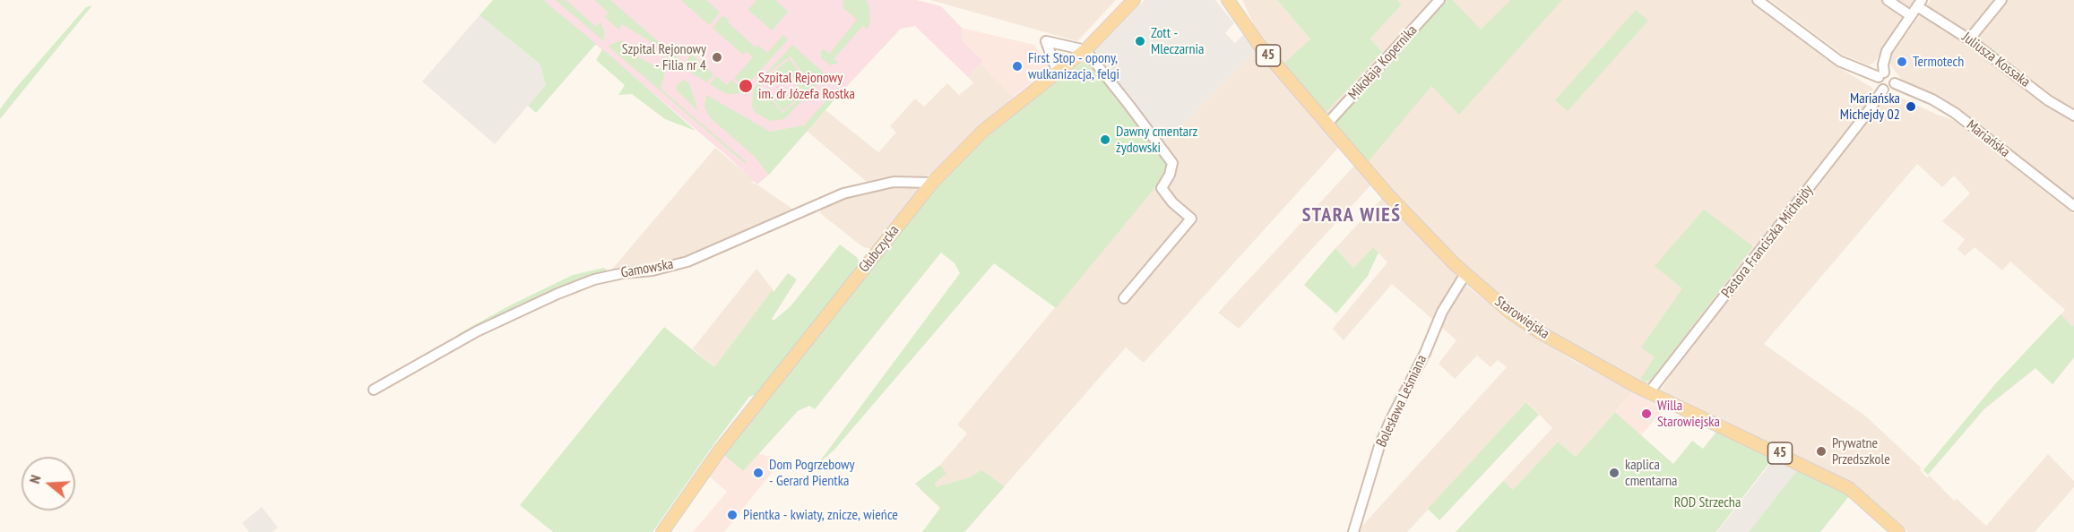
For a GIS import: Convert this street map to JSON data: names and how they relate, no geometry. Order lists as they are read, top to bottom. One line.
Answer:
{"streets":{"main road":["45","Głubczycka","Starowiejska"],"street":["Juliusza Kossaka","Mikołaja Kopernika","Mariańska","Pastora Franciszka Michejdy","Gamowska","Bolesława Leśmiana"]},"crossings":[["Mikołaja Kopernika","Starowiejska"],["Mariańska","Pastora Franciszka Michejdy"],["Pastora Franciszka Michejdy","Starowiejska"],["Głubczycka","Gamowska"]],"districts":["STARA WIEŚ"],"parks":["ROD Strzecha"],"places":["Zott - Mleczarnia","Szpital Rejonowy - Filia nr 4","Termotech","First Stop - opony, wulkanizacja, felgi","Szpital Rejonowy im. dr Józefa Rostka","Mariańska Michejdy 02","Dawny cmentarz żydowski","Willa Starowiejska","Prywatne Przedszkole","Dom Pogrzebowy - Gerard Pientka","kaplica cmentarna","Pientka - kwiaty, znicze, wieńce"],"north":"left"}
